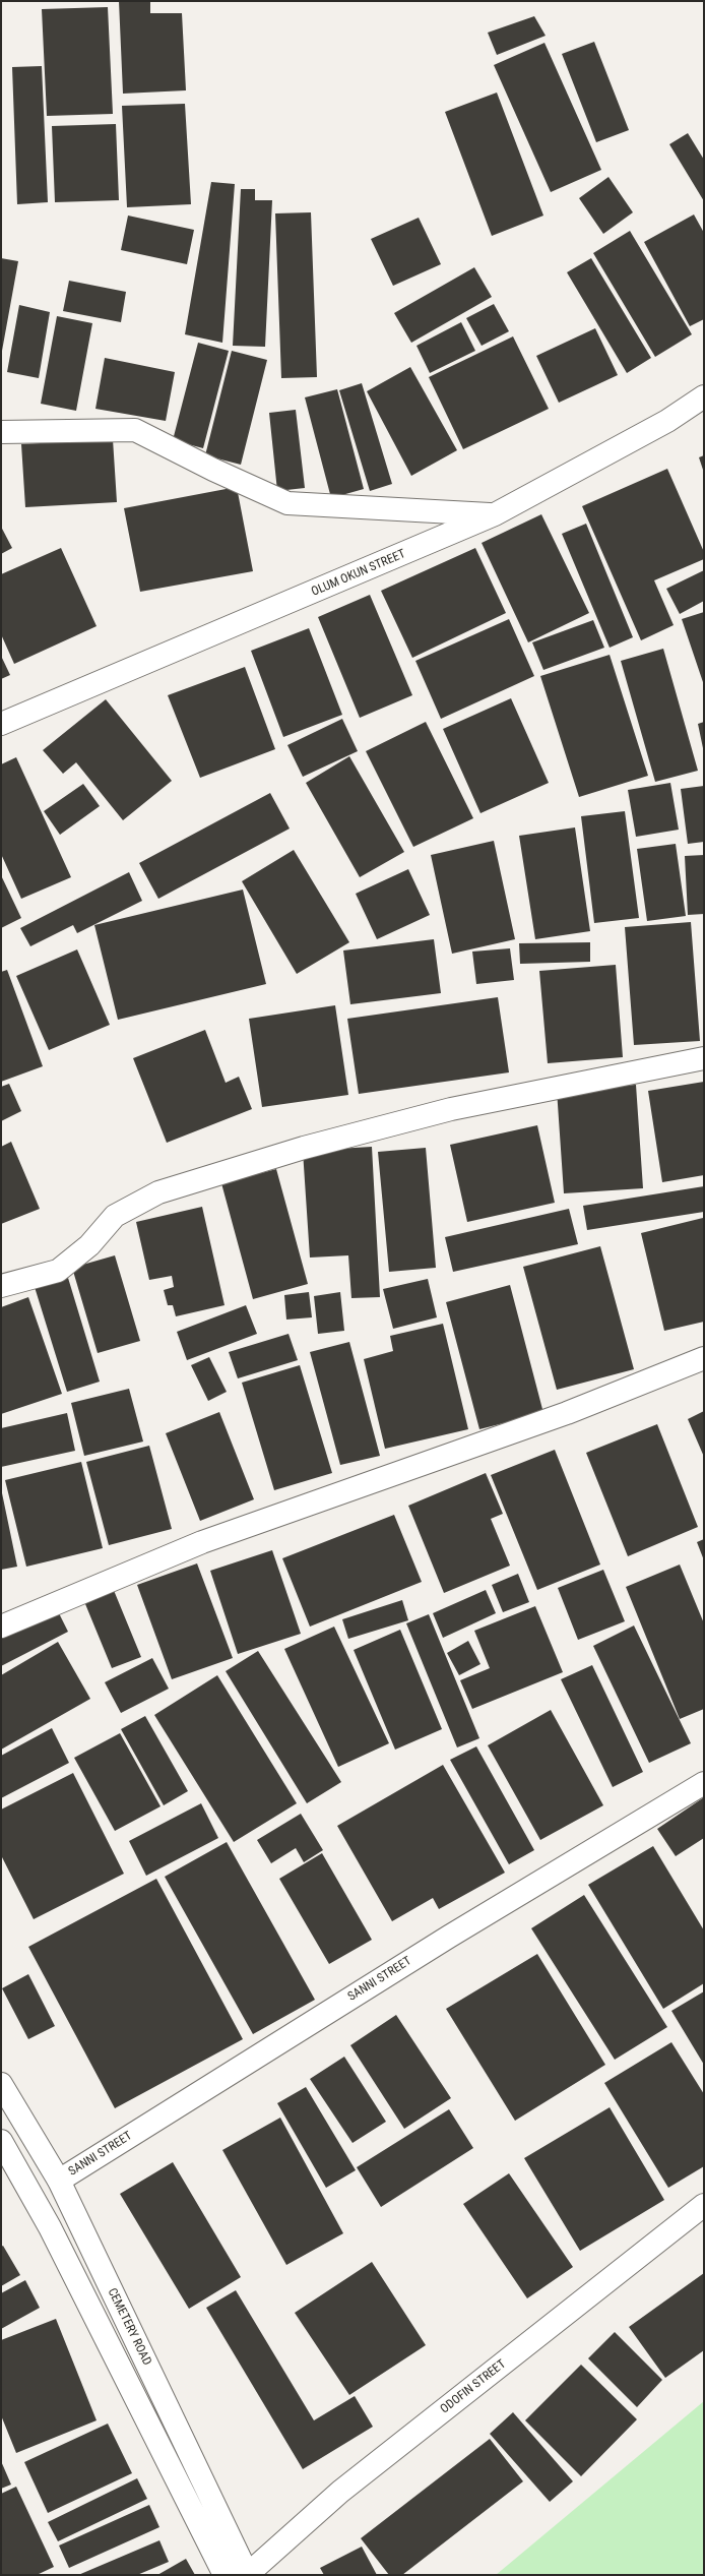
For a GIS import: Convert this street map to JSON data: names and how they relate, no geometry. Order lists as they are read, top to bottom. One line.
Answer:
{"streets":{"street":["OLUM OKUN STREET","SANNI STREET","CEMETERY ROAD","ODOFIN STREET"]},"crossings":[["SANNI STREET","CEMETERY ROAD"],["CEMETERY ROAD","ODOFIN STREET"]]}
